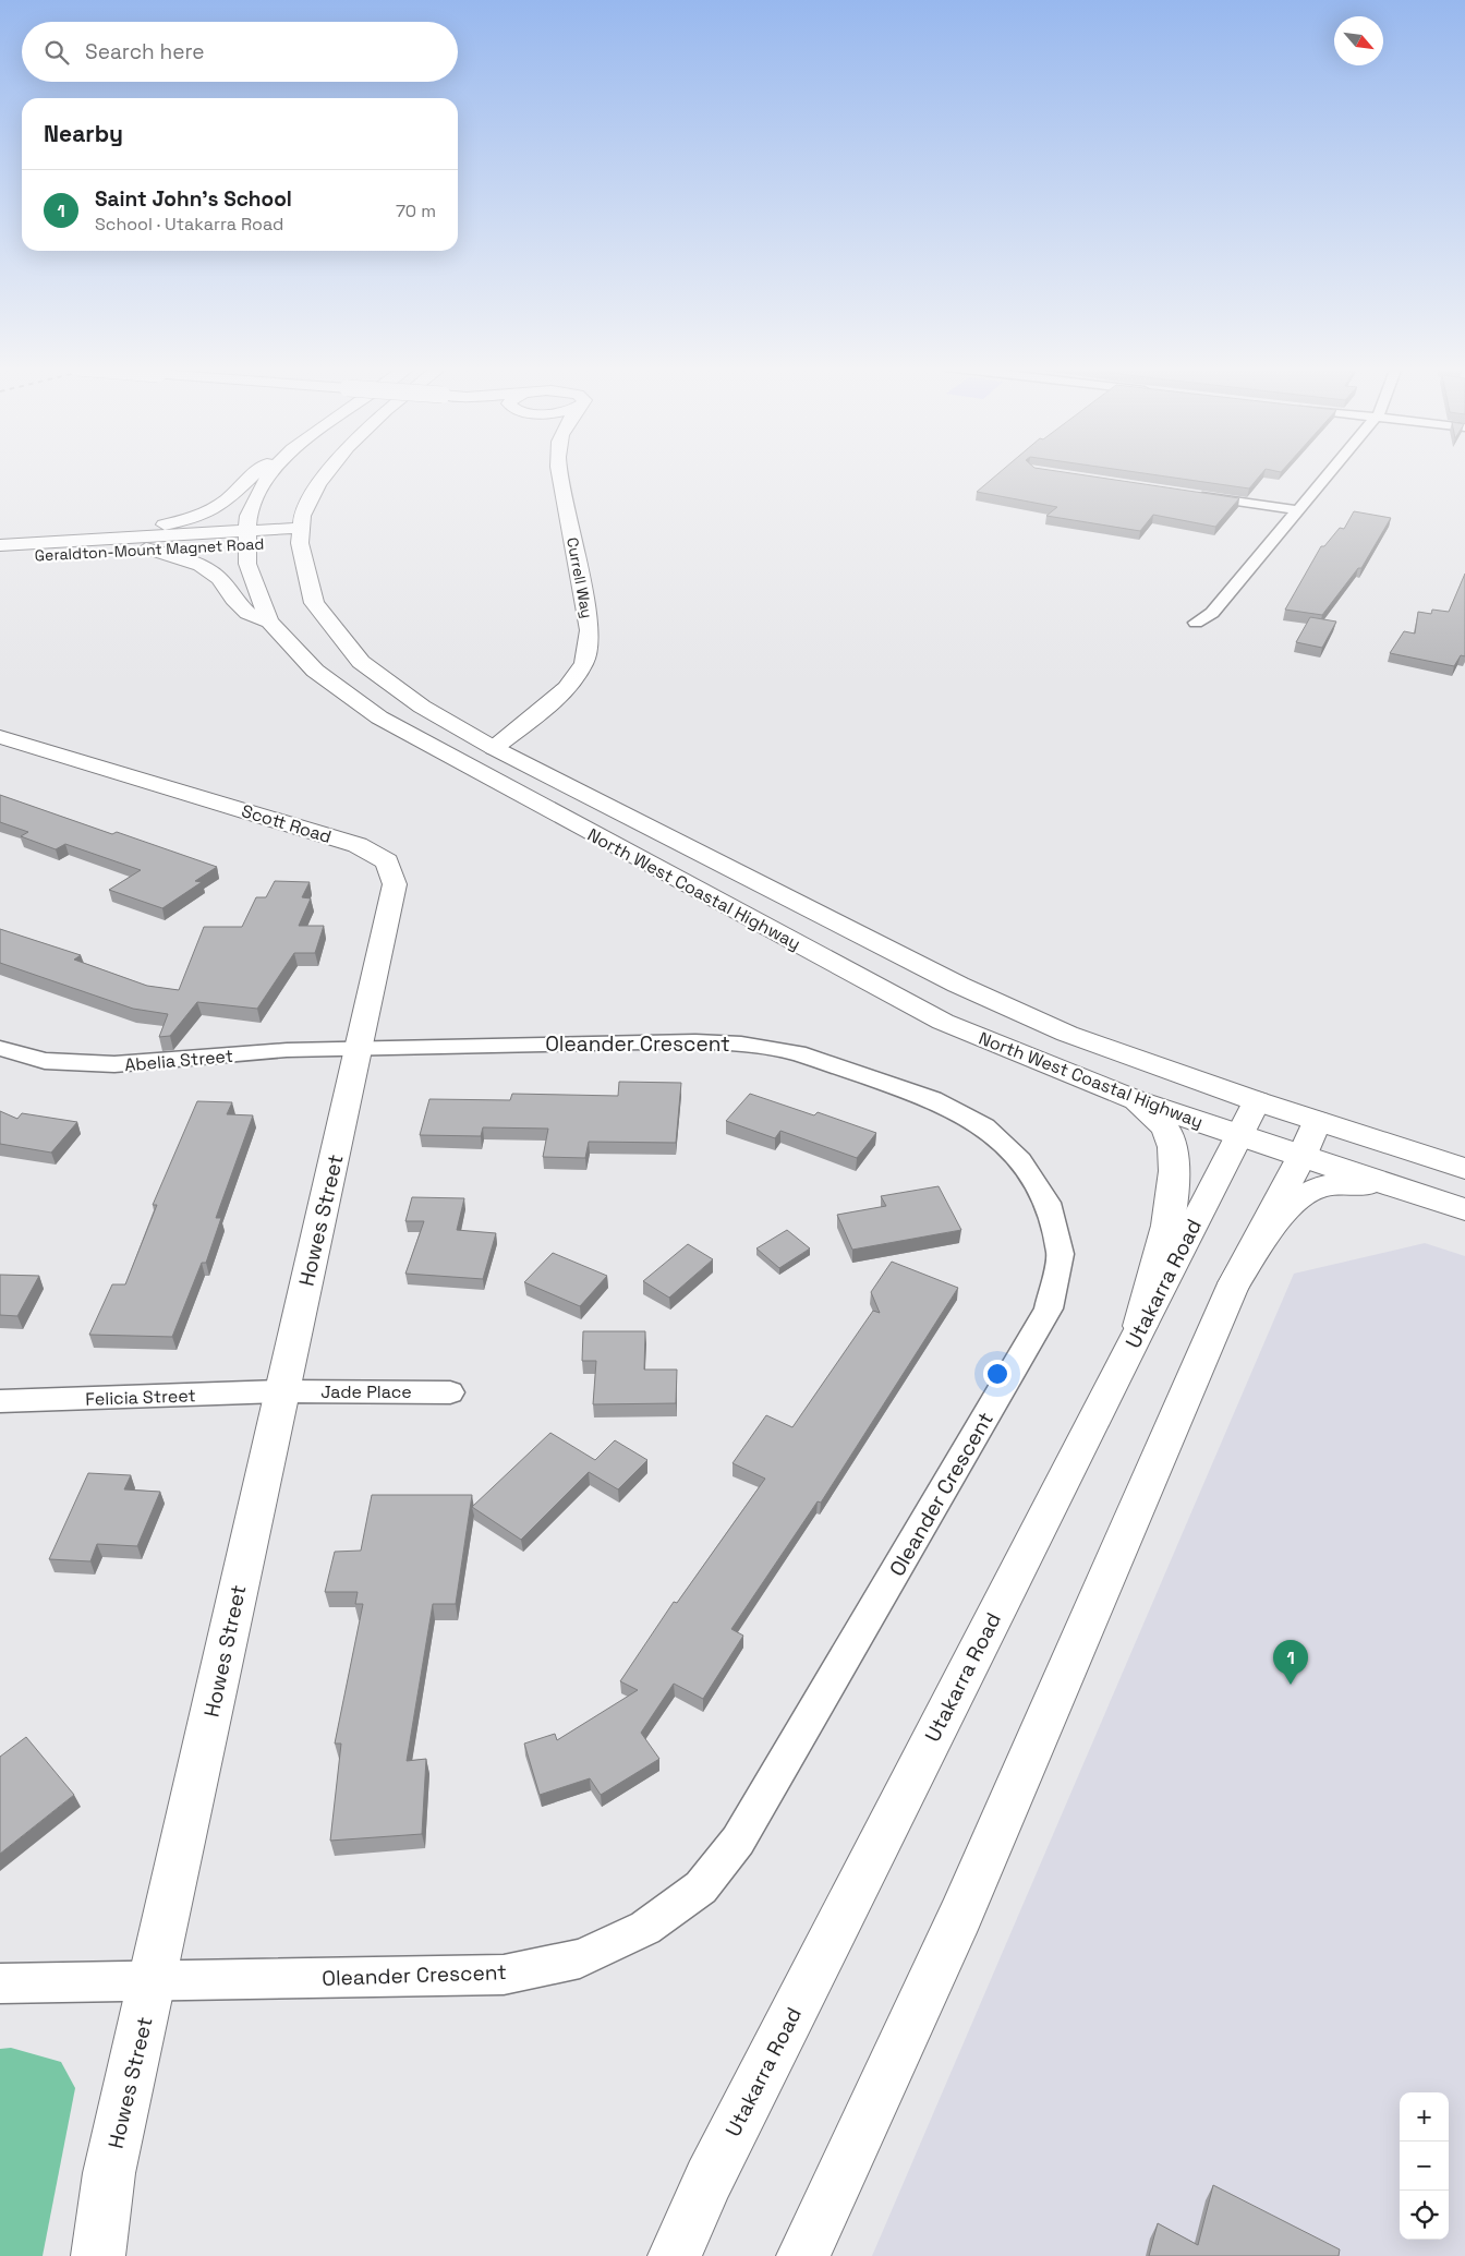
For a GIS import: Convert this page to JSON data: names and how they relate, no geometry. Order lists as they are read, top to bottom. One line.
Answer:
{"streets":{"main road":["Geraldton-Mount Magnet Road","Currell Way","Scott Road","North West Coastal Highway","Howes Street","Utakarra Road"],"street":["Oleander Crescent","Abelia Street","Jade Place","Felicia Street"]},"crossings":[["Geraldton-Mount Magnet Road","North West Coastal Highway"],["Currell Way","North West Coastal Highway"],["Scott Road","Oleander Crescent"],["Scott Road","Abelia Street"],["Scott Road","Howes Street"],["North West Coastal Highway","Utakarra Road"],["Oleander Crescent","Abelia Street"],["Oleander Crescent","Howes Street"],["Abelia Street","Howes Street"],["Howes Street","Jade Place"],["Howes Street","Felicia Street"],["Jade Place","Felicia Street"]],"north":"bottom right","page":{"search":"Search here","heading":"Nearby","list":[{"mark":"1","name":"Saint John's School","note":"School · Utakarra Road","value":"70 m"}],"pins":"1","map_buttons":["+","−"]}}
